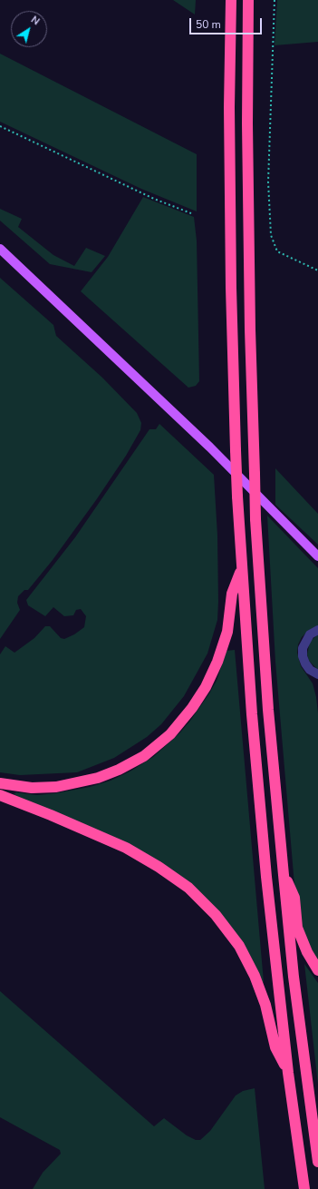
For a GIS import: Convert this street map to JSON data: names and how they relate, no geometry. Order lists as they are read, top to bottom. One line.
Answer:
{"scale_bar":"50 m","north":"top right"}
